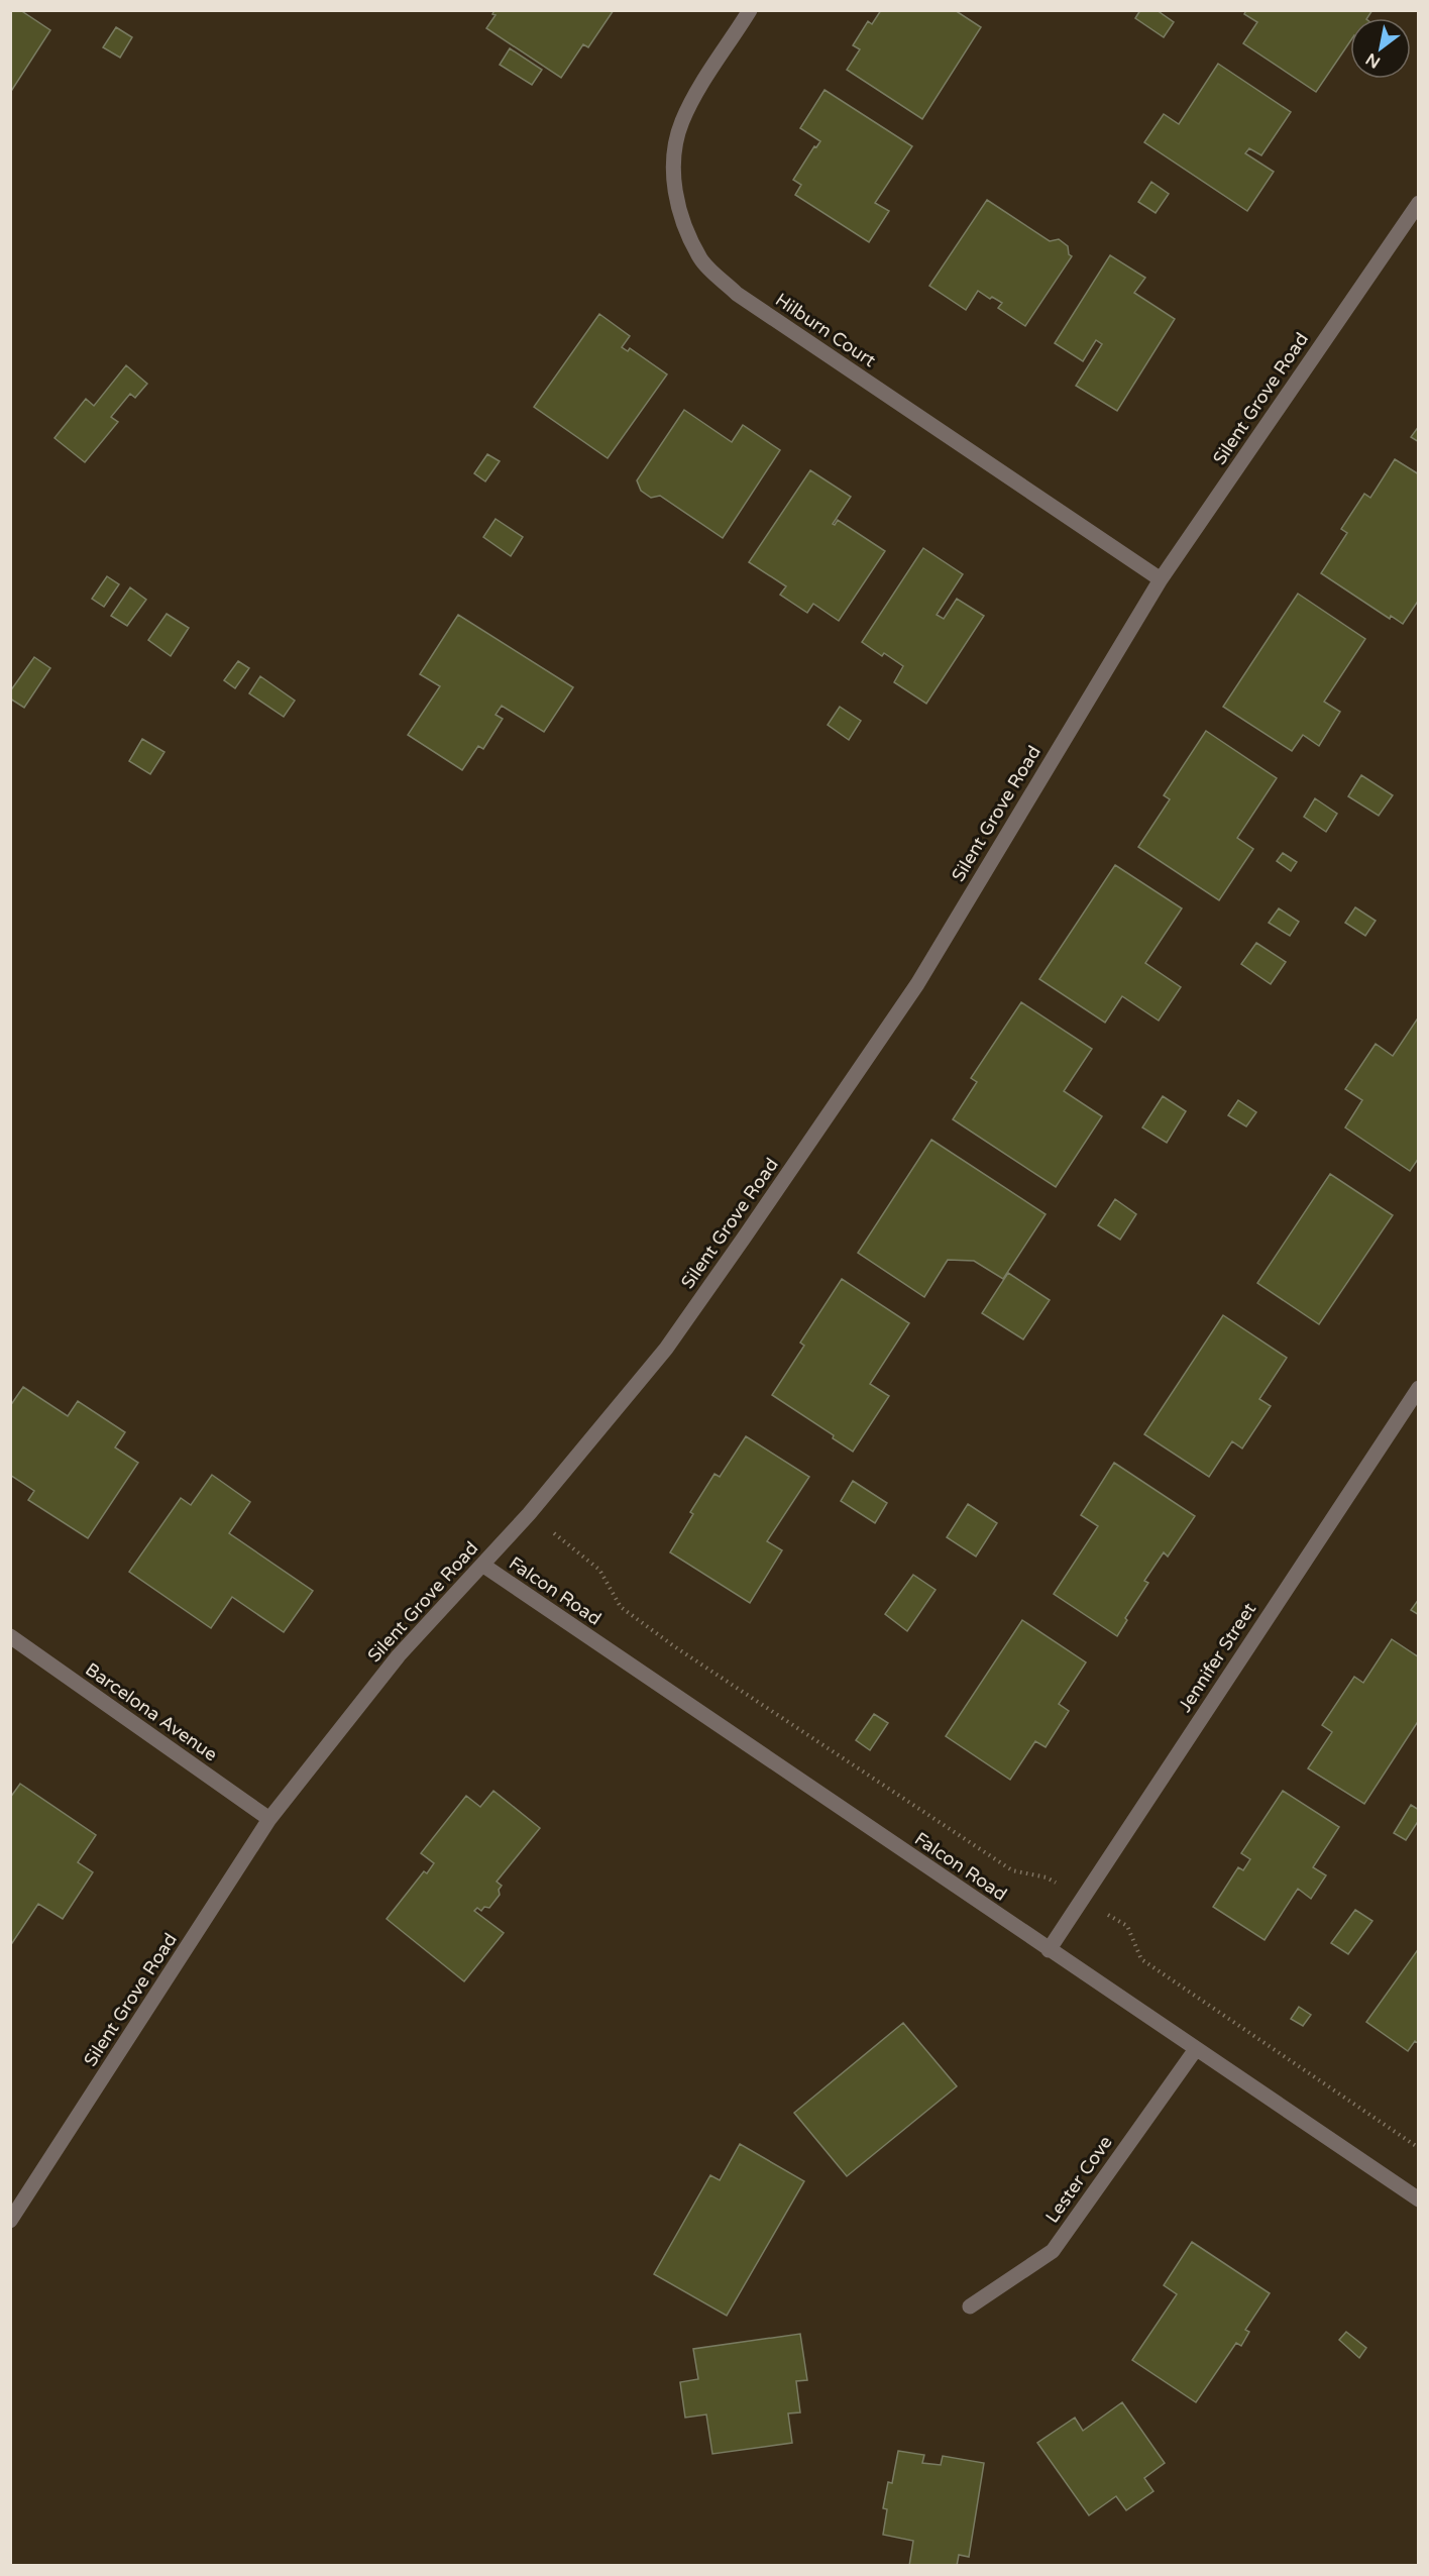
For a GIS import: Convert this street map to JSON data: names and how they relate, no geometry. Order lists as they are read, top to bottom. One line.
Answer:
{"streets":{"street":["Hilburn Court","Silent Grove Road","Falcon Road","Jennifer Street","Barcelona Avenue","Lester Cove"]},"crossings":[["Hilburn Court","Silent Grove Road"],["Silent Grove Road","Falcon Road"],["Silent Grove Road","Barcelona Avenue"],["Falcon Road","Jennifer Street"],["Falcon Road","Lester Cove"]],"north":"bottom left"}
